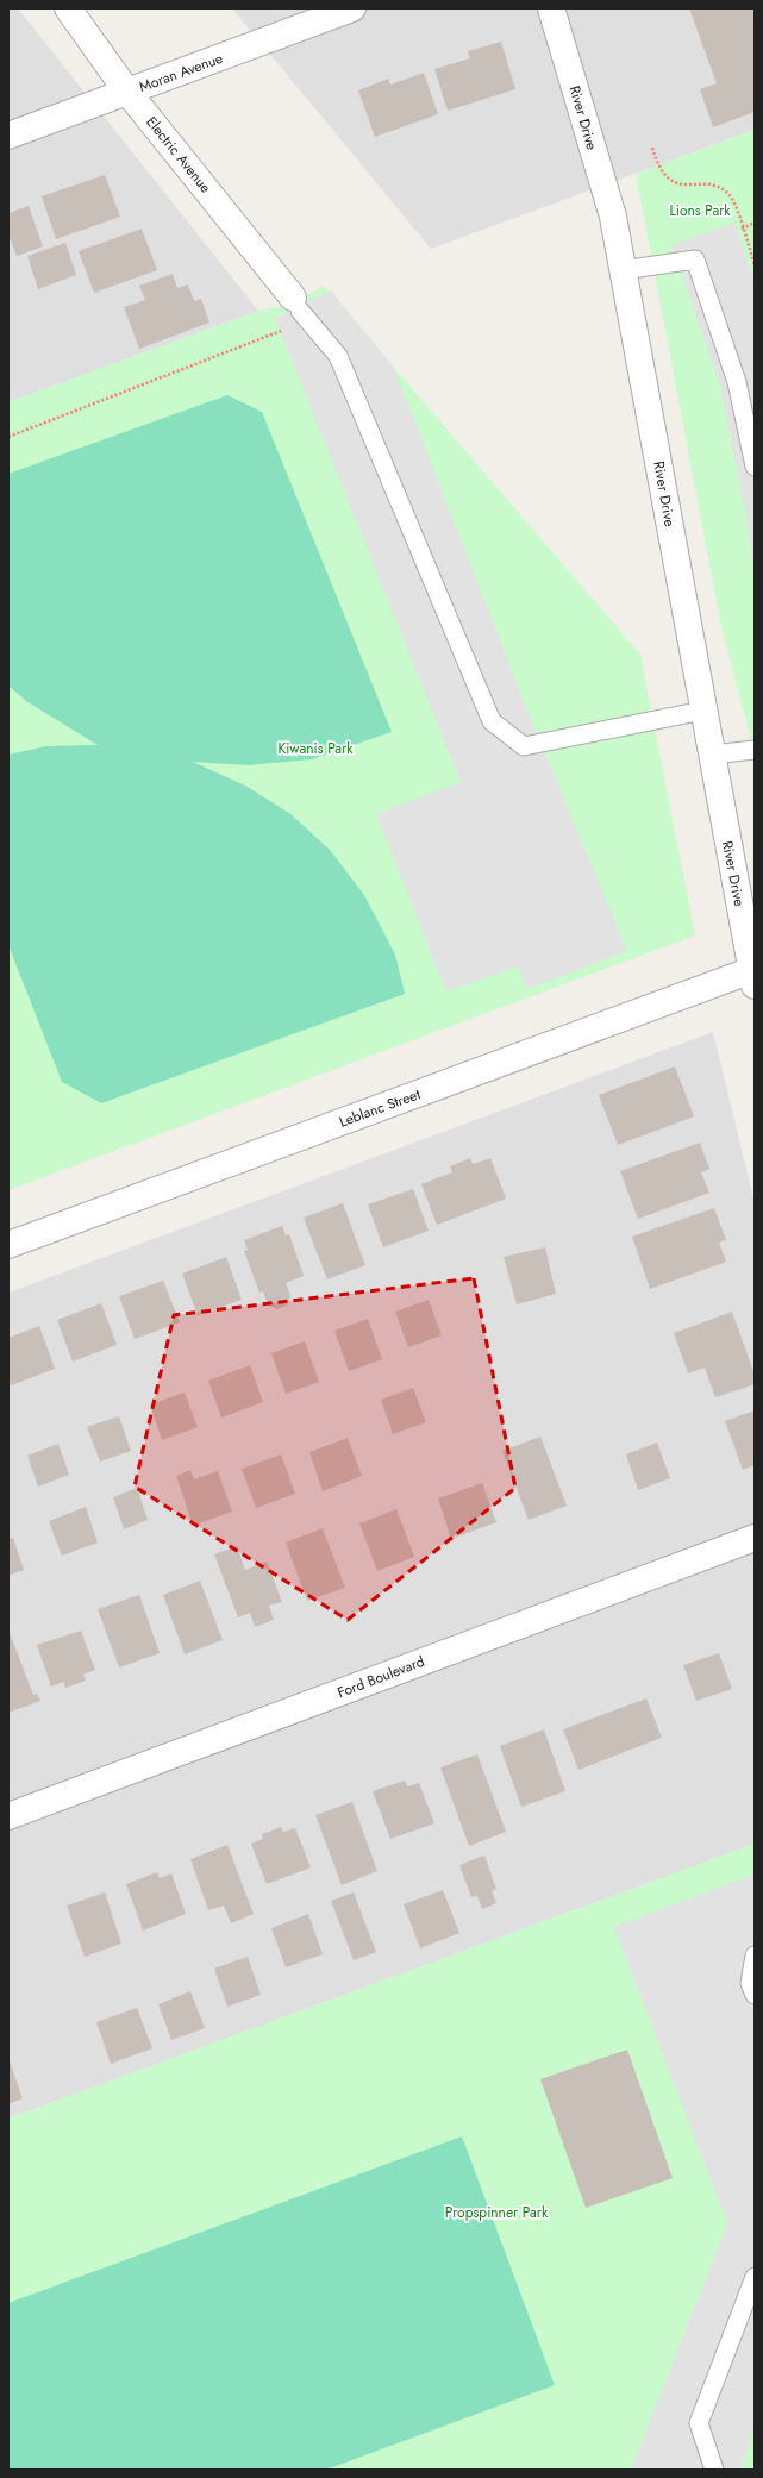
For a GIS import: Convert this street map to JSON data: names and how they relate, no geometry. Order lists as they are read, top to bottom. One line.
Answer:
{"streets":{"street":["Moran Avenue","River Drive","Electric Avenue","Leblanc Street","Ford Boulevard"]},"crossings":[["Moran Avenue","Electric Avenue"],["River Drive","Leblanc Street"]],"parks":["Lions Park","Kiwanis Park","Propspinner Park"]}
